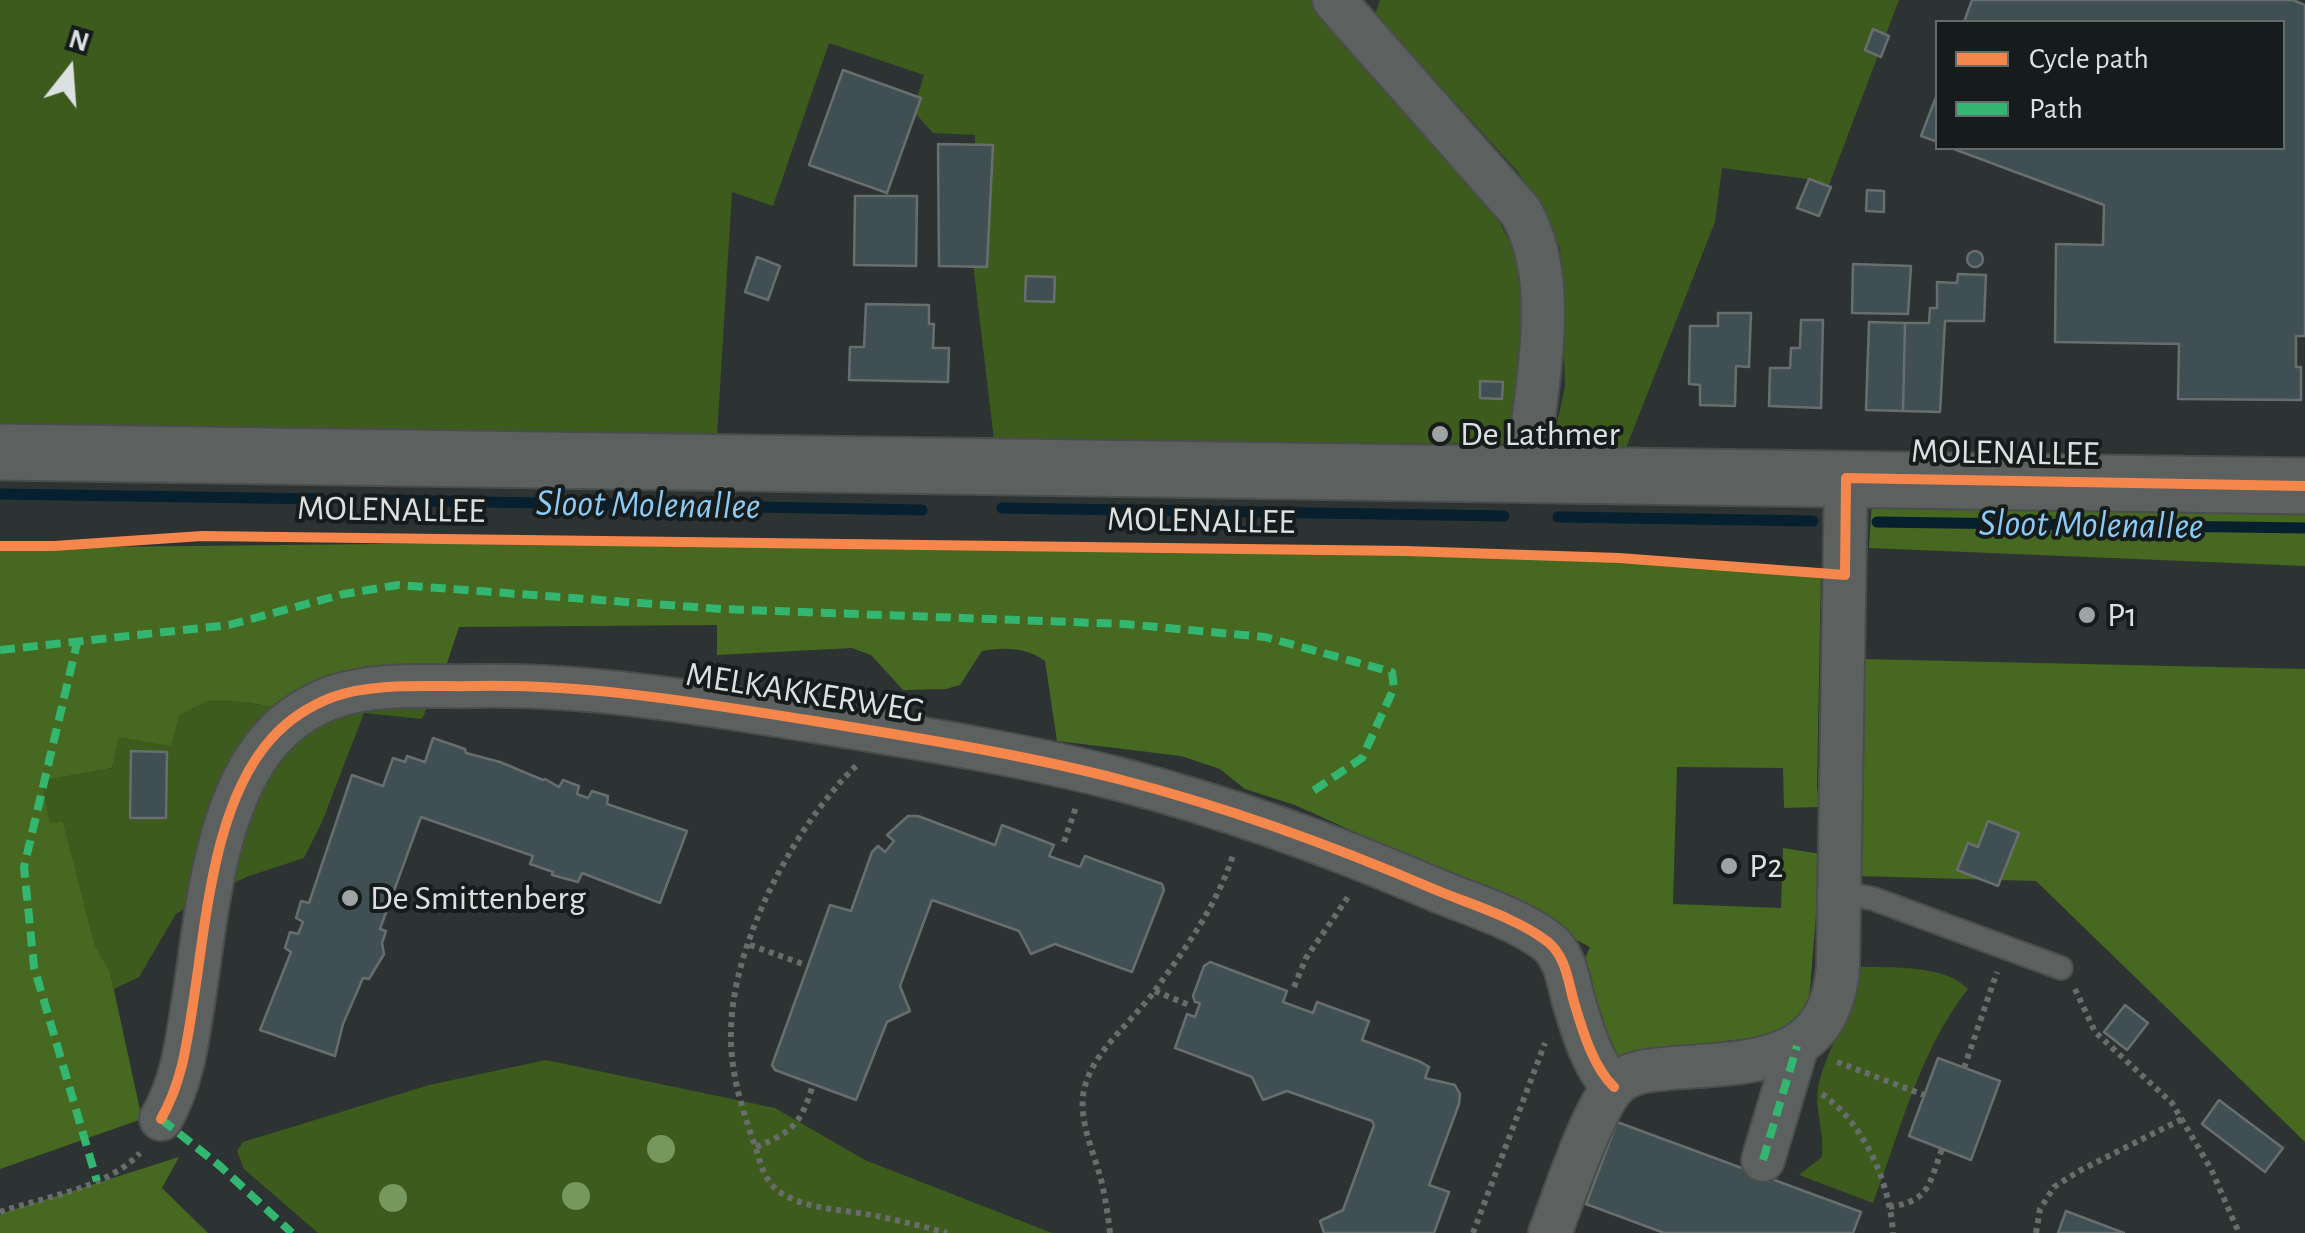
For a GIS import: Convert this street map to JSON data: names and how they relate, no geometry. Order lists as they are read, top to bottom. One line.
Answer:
{"streets":{"main road":["MOLENALLEE"],"street":["MELKAKKERWEG"]},"water":["Sloot Molenallee"],"places":["De Lathmer","P1","P2","De Smittenberg"],"legend":["Cycle path","Path"],"north":"top"}
